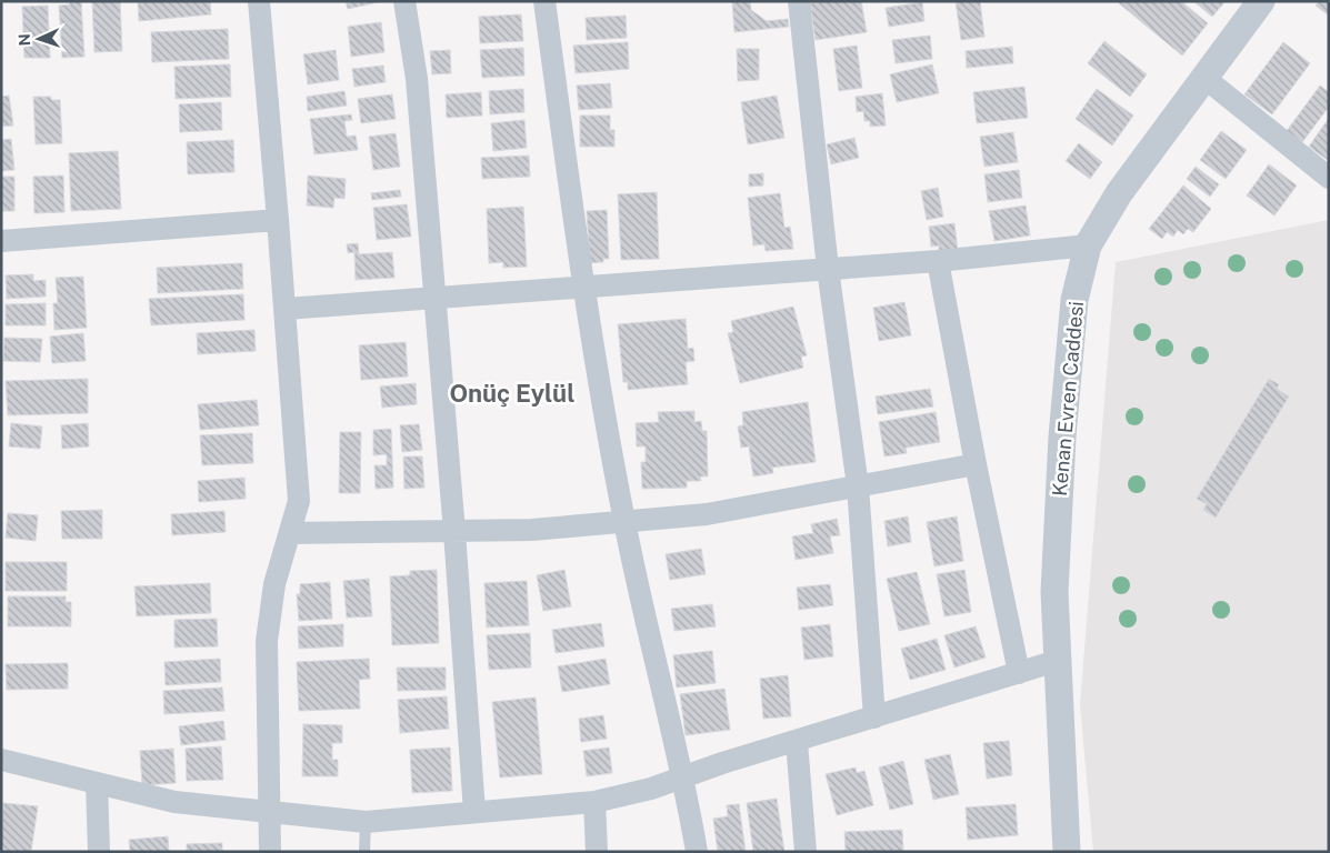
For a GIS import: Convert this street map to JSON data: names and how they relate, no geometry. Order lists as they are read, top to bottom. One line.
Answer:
{"streets":{"street":["Kenan Evren Caddesi"]},"districts":["Onüç Eylül"],"north":"left"}
